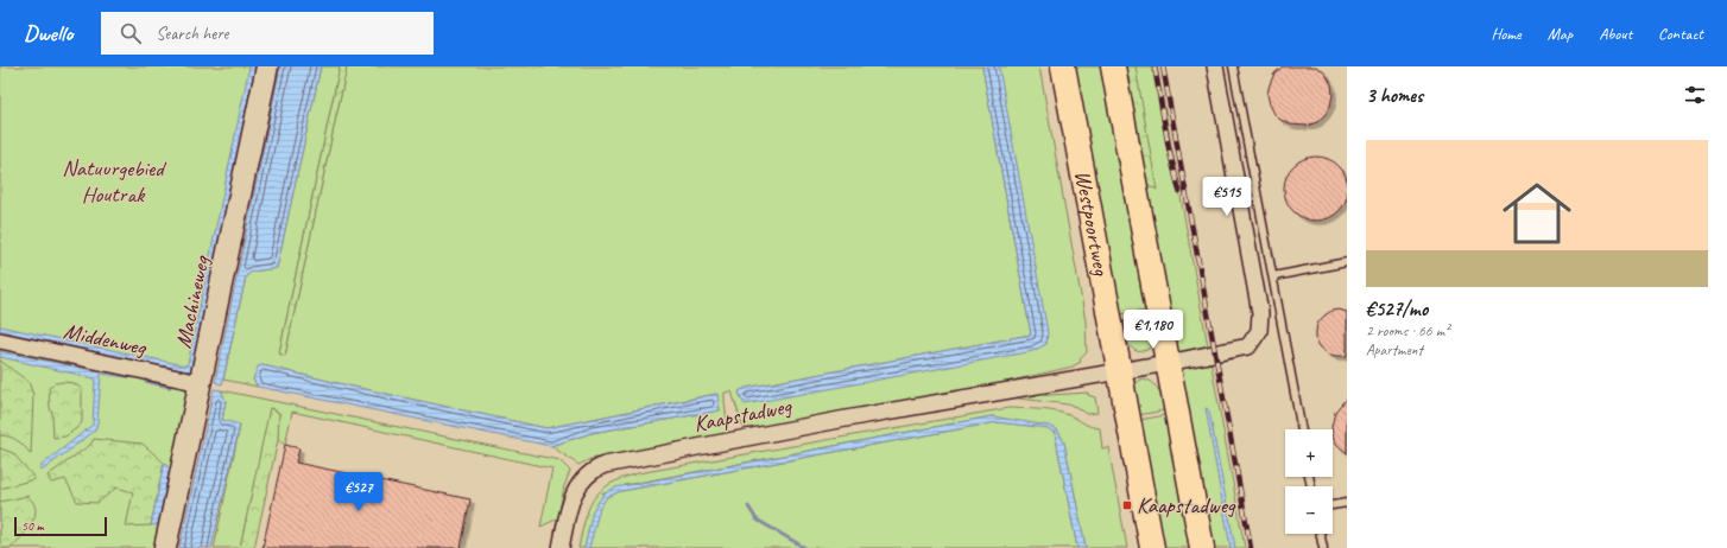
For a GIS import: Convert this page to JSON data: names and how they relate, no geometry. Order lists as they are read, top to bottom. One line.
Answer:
{"streets":{"main road":["Westpoortweg"],"street":["Machineweg","Middenweg","Kaapstadweg"]},"crossings":[["Westpoortweg","Kaapstadweg"],["Machineweg","Middenweg"]],"parks":["Natuurgebied Houtrak"],"places":{"transit":["Kaapstadweg"]},"scale_bar":"50 m","page":{"header":"Dwello","search":"Search here","nav":["Home","Map","About","Contact"],"heading":"3 homes","list":[{"name":"€527/mo","note":"2 rooms · 66 m² · Apartment"}],"price":["€515","€1,180","€527"],"map_buttons":["+","−"],"scale":"50 m"}}
